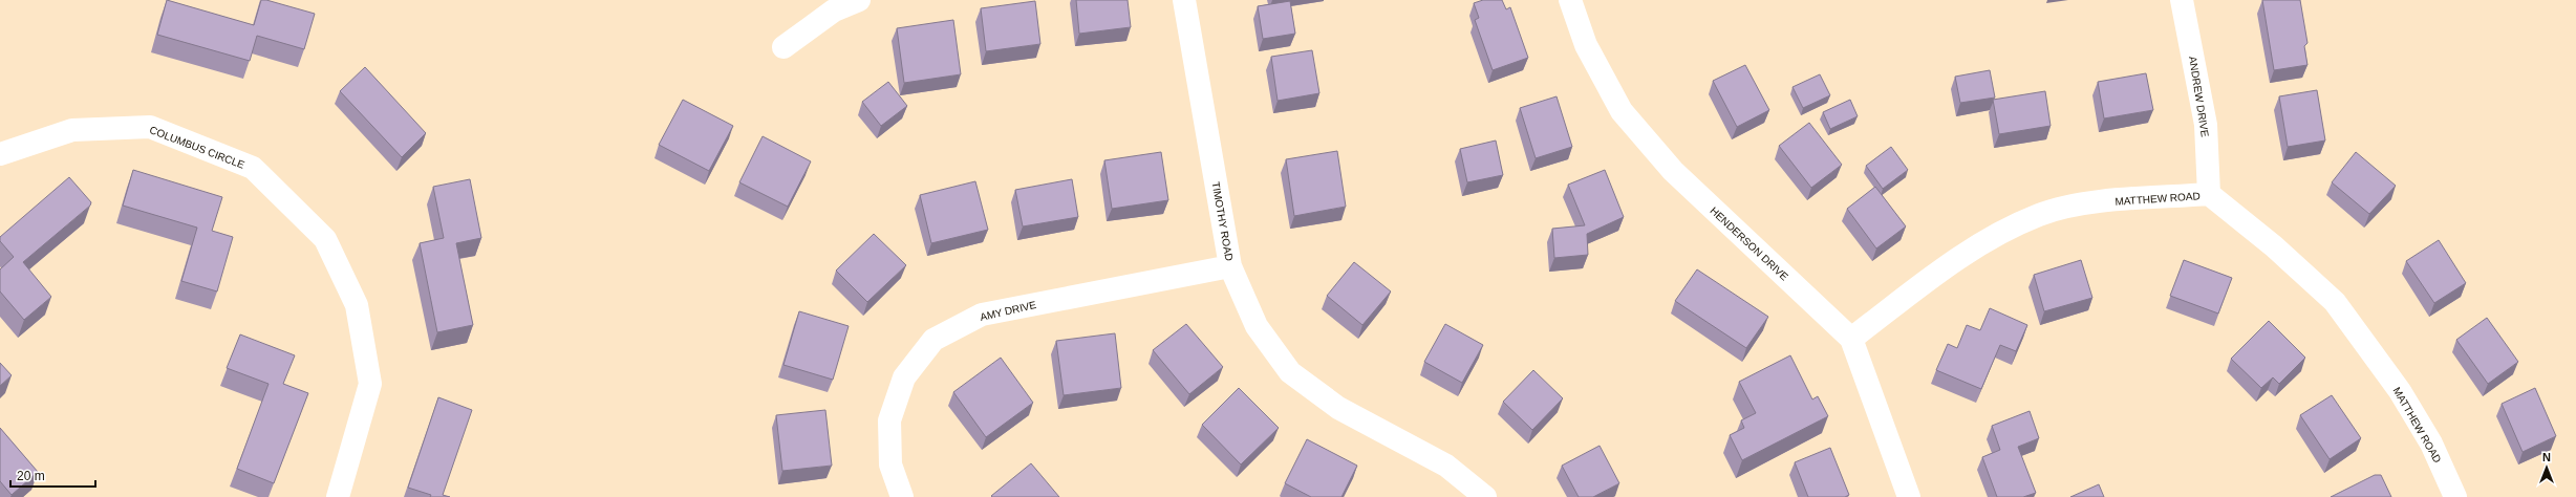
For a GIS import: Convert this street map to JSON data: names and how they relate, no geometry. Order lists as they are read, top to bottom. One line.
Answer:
{"streets":{"street":["ANDREW DRIVE","COLUMBUS CIRCLE","MATTHEW ROAD","TIMOTHY ROAD","HENDERSON DRIVE","AMY DRIVE"]},"crossings":[["ANDREW DRIVE","MATTHEW ROAD"],["MATTHEW ROAD","HENDERSON DRIVE"],["TIMOTHY ROAD","AMY DRIVE"]],"scale_bar":"20 m","north":"top"}
